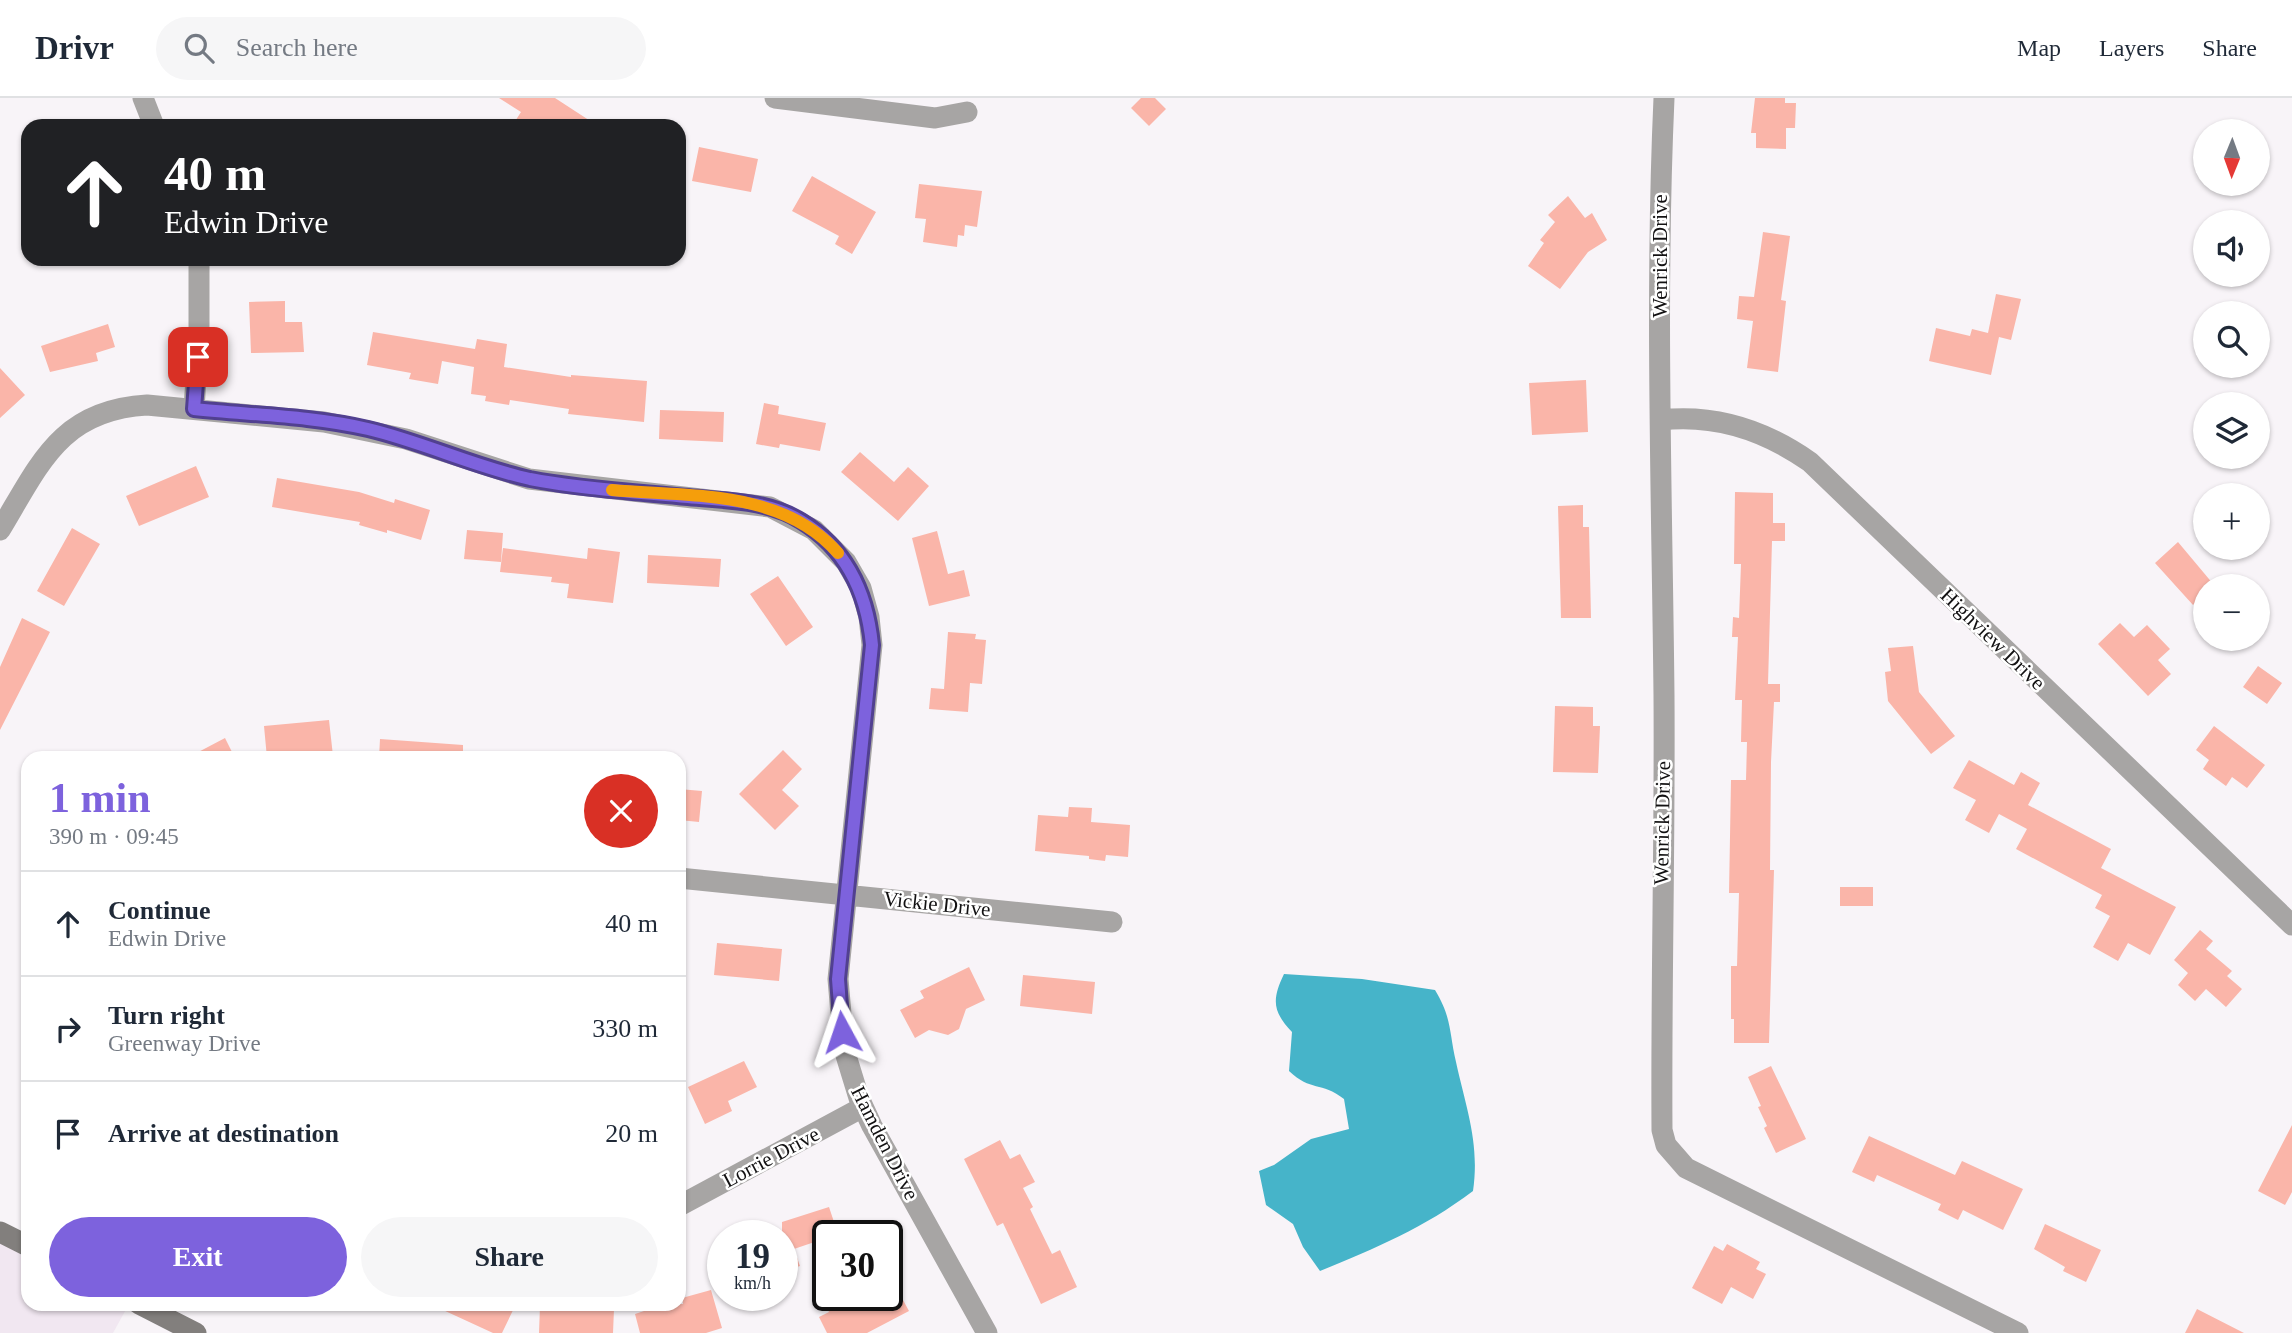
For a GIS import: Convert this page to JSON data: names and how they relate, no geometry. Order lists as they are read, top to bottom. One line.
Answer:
{"streets":{"street":["Wenrick Drive","Highview Drive","Vickie Drive","Hamden Drive","Lorrie Drive"]},"crossings":[["Wenrick Drive","Highview Drive"],["Vickie Drive","Hamden Drive"],["Hamden Drive","Lorrie Drive"]],"north":"bottom","page":{"header":"Drivr","search":"Search here","nav":["Map","Layers","Share"],"map_buttons":["+","−"],"turn":["40 m","Edwin Drive"],"heading":["1 min","390 m · 09:45"],"list":[{"name":"Continue","note":"Edwin Drive","value":"40 m"},{"name":"Turn right","note":"Greenway Drive","value":"330 m"},{"name":"Arrive at destination","value":"20 m"}],"buttons":["Exit","Share"],"speed":"19 km/h","limit":"30"}}
